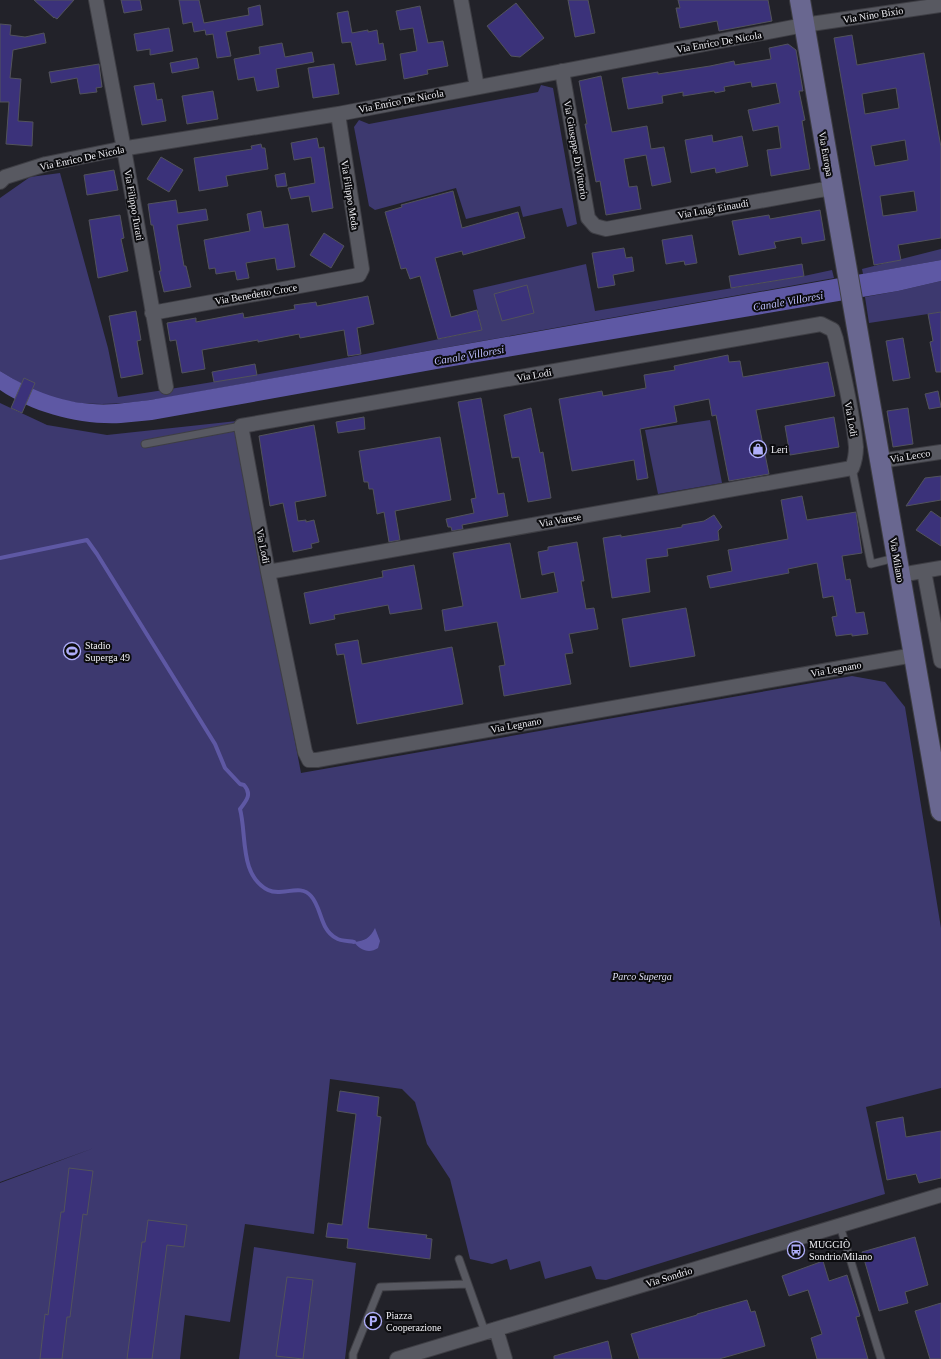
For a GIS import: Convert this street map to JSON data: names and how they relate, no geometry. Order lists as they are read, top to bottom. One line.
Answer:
{"streets":{"street":["Via Nino Bixio","Via Enrico De Nicola","Via Giuseppe Di Vittorio","Via Europa","Via Filippo Meda","Via Filippo Turati","Via Luigi Einaudi","Via Benedetto Croce","Via Lodi","Via Lecco","Via Varese","Via Milano","Via Legnano","Via Sondrio"]},"crossings":[["Via Nino Bixio","Via Enrico De Nicola"],["Via Nino Bixio","Via Europa"],["Via Enrico De Nicola","Via Giuseppe Di Vittorio"],["Via Enrico De Nicola","Via Europa"],["Via Enrico De Nicola","Via Filippo Meda"],["Via Enrico De Nicola","Via Filippo Turati"],["Via Giuseppe Di Vittorio","Via Luigi Einaudi"],["Via Europa","Via Luigi Einaudi"],["Via Europa","Via Milano"],["Via Filippo Meda","Via Benedetto Croce"],["Via Filippo Turati","Via Benedetto Croce"],["Via Lodi","Via Varese"],["Via Lodi","Via Legnano"],["Via Lecco","Via Milano"],["Via Varese","Via Legnano"],["Via Milano","Via Legnano"]],"water":["Canale Villoresi"],"parks":["Parco Superga"],"places":{"shop":["Leri"],"sports":["Stadio Superga 49"],"bus stop":["MUGGIÒ Sondrio/Milano"],"parking":["Piazza Cooperazione"]}}
